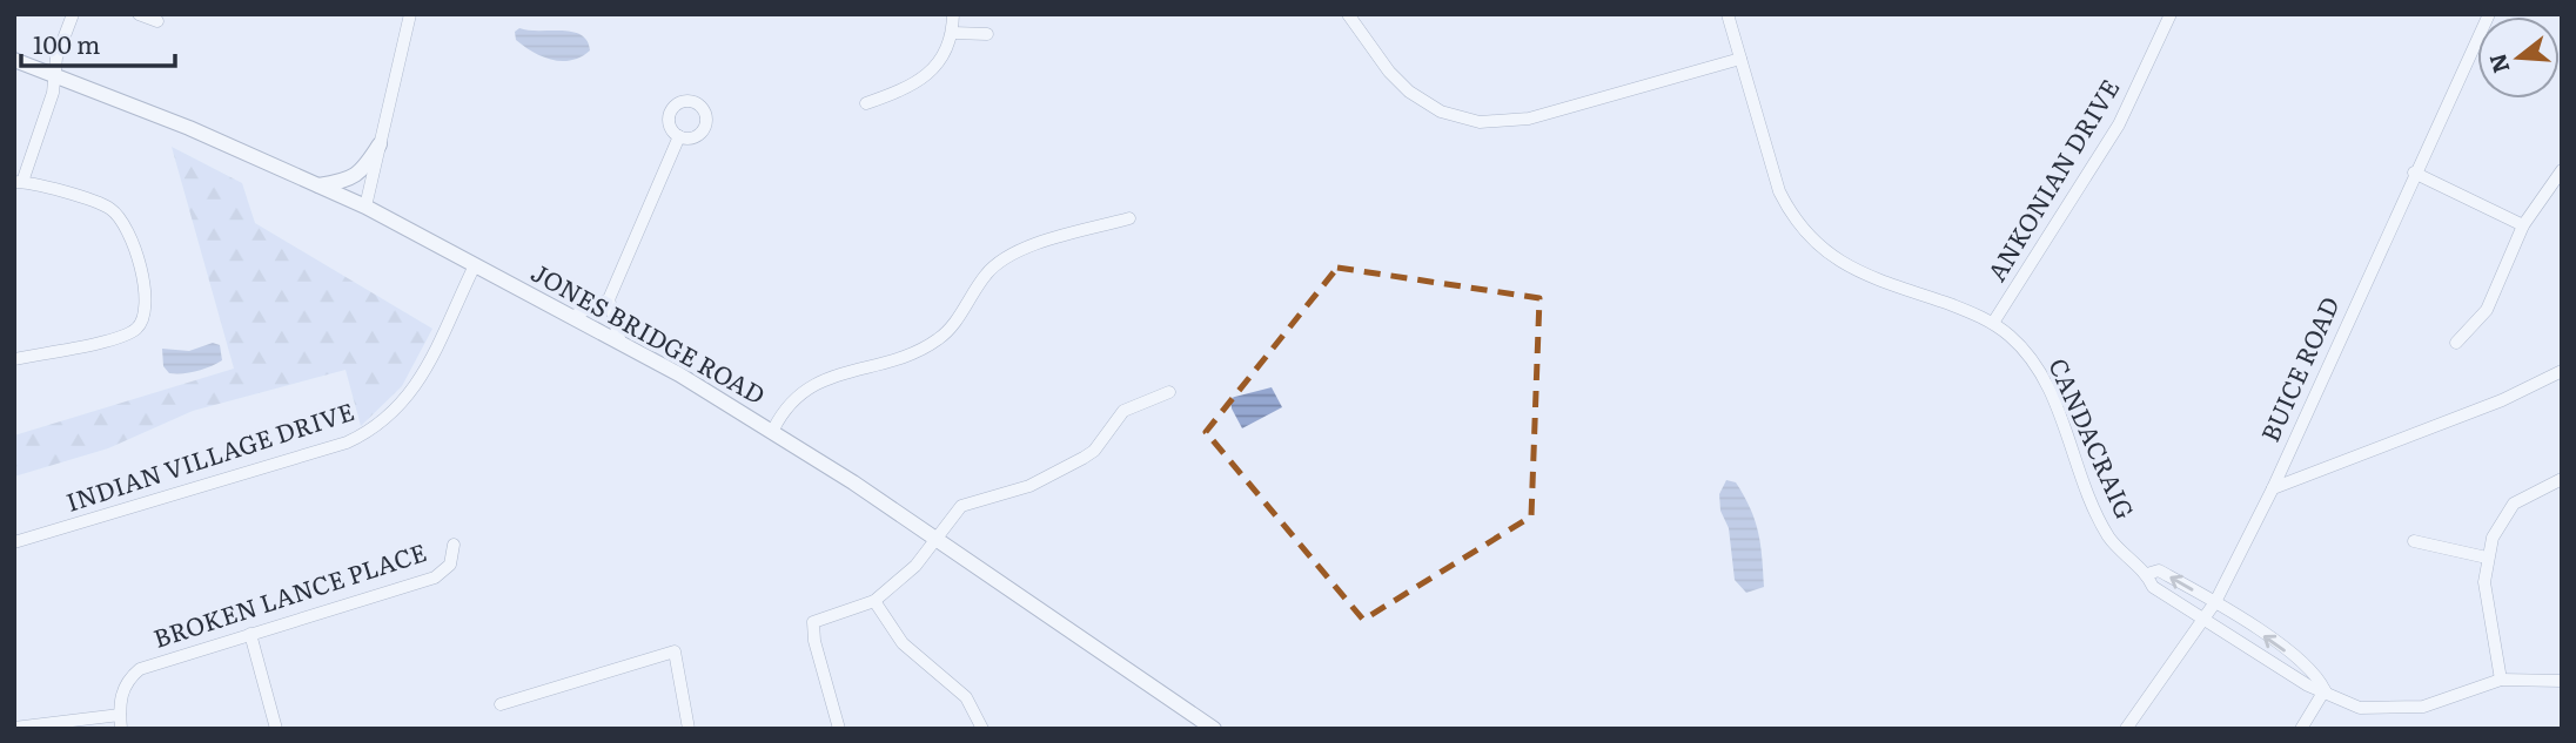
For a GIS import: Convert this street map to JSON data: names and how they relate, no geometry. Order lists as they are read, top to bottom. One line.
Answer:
{"streets":{"main road":["JONES BRIDGE ROAD"],"street":["ANKONIAN DRIVE","BUICE ROAD","CANDACRAIG","INDIAN VILLAGE DRIVE","BROKEN LANCE PLACE"]},"crossings":[["ANKONIAN DRIVE","CANDACRAIG"],["JONES BRIDGE ROAD","INDIAN VILLAGE DRIVE"],["BUICE ROAD","CANDACRAIG"]],"scale_bar":"100 m","north":"left"}
